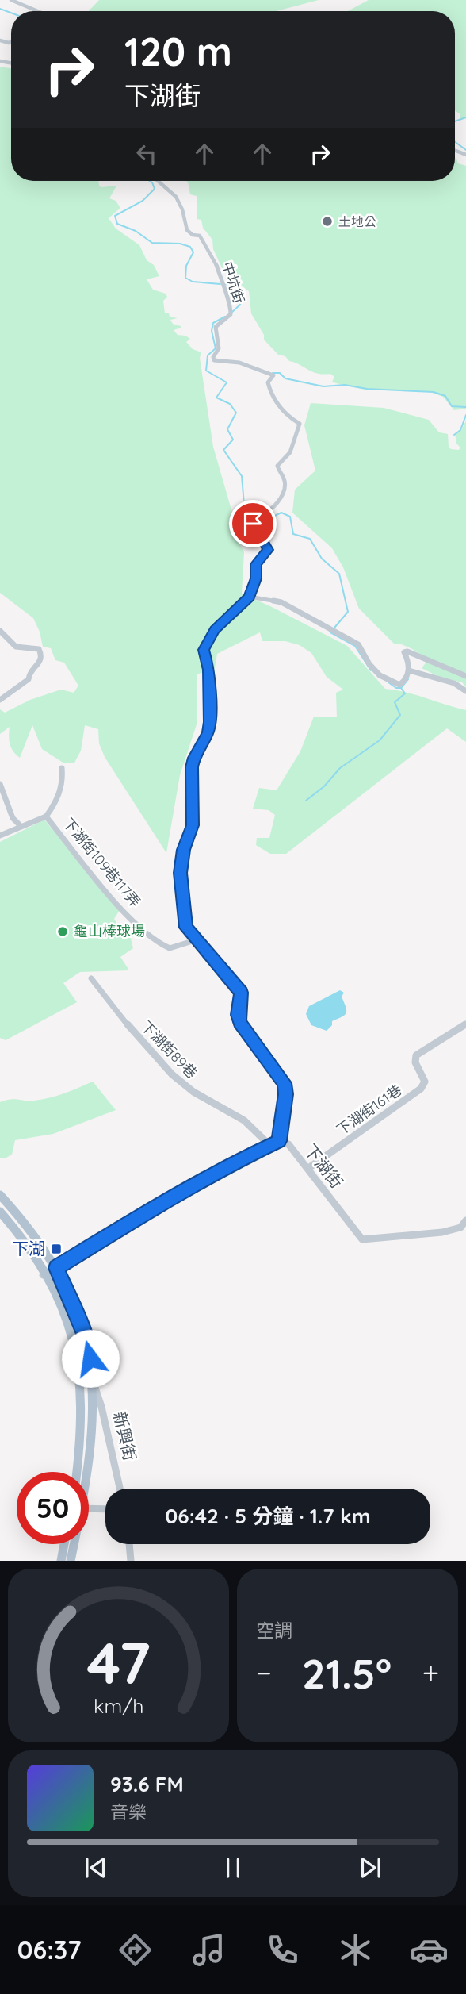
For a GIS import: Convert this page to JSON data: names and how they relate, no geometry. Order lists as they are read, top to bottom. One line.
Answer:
{"streets":{"street":["中坑街","下湖街109巷117弄","下湖街89巷","下湖街161巷","下湖街","新興街"]},"crossings":[["下湖街161巷","下湖街"]],"places":{"other":["土地公","龜山棒球場"],"transit":["下湖"]},"page":{"turn":["120 m","下湖街"],"limit":"50","trip":"06:42 · 5 分鐘 · 1.7 km","tile":"空調","heat":["−","21.5°","+"],"song":["93.6 FM","音樂"],"tabs":"06:37","gauge":["47","km/h"]}}
